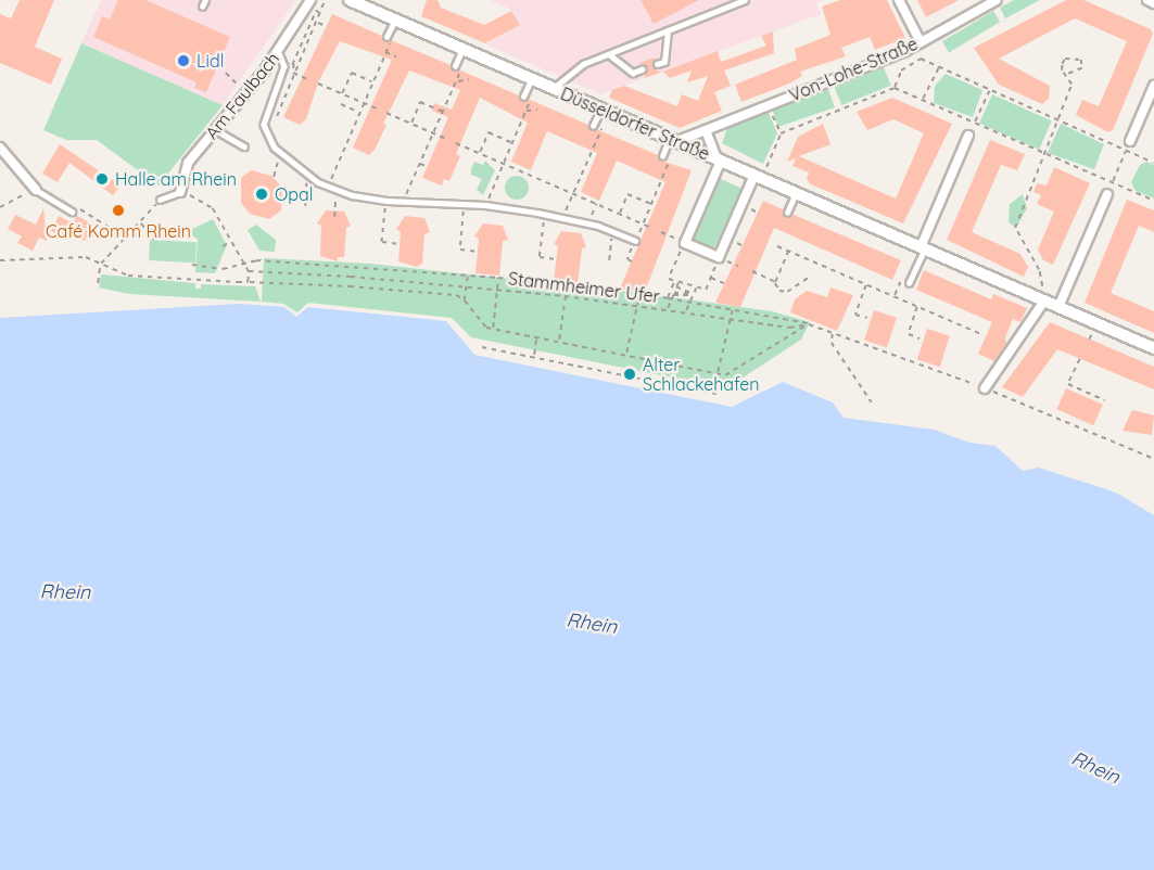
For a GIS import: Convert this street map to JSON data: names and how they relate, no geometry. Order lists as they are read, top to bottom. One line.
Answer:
{"streets":{"street":["Von-Lohe-Straße","Am Faulbach","Düsseldorfer Straße"],"path":["Stammheimer Ufer"]},"crossings":[["Von-Lohe-Straße","Düsseldorfer Straße"]],"water":["Rhein"],"places":["Lidl","Halle am Rhein","Opal","Café Komm Rhein","Alter Schlackehafen"]}
